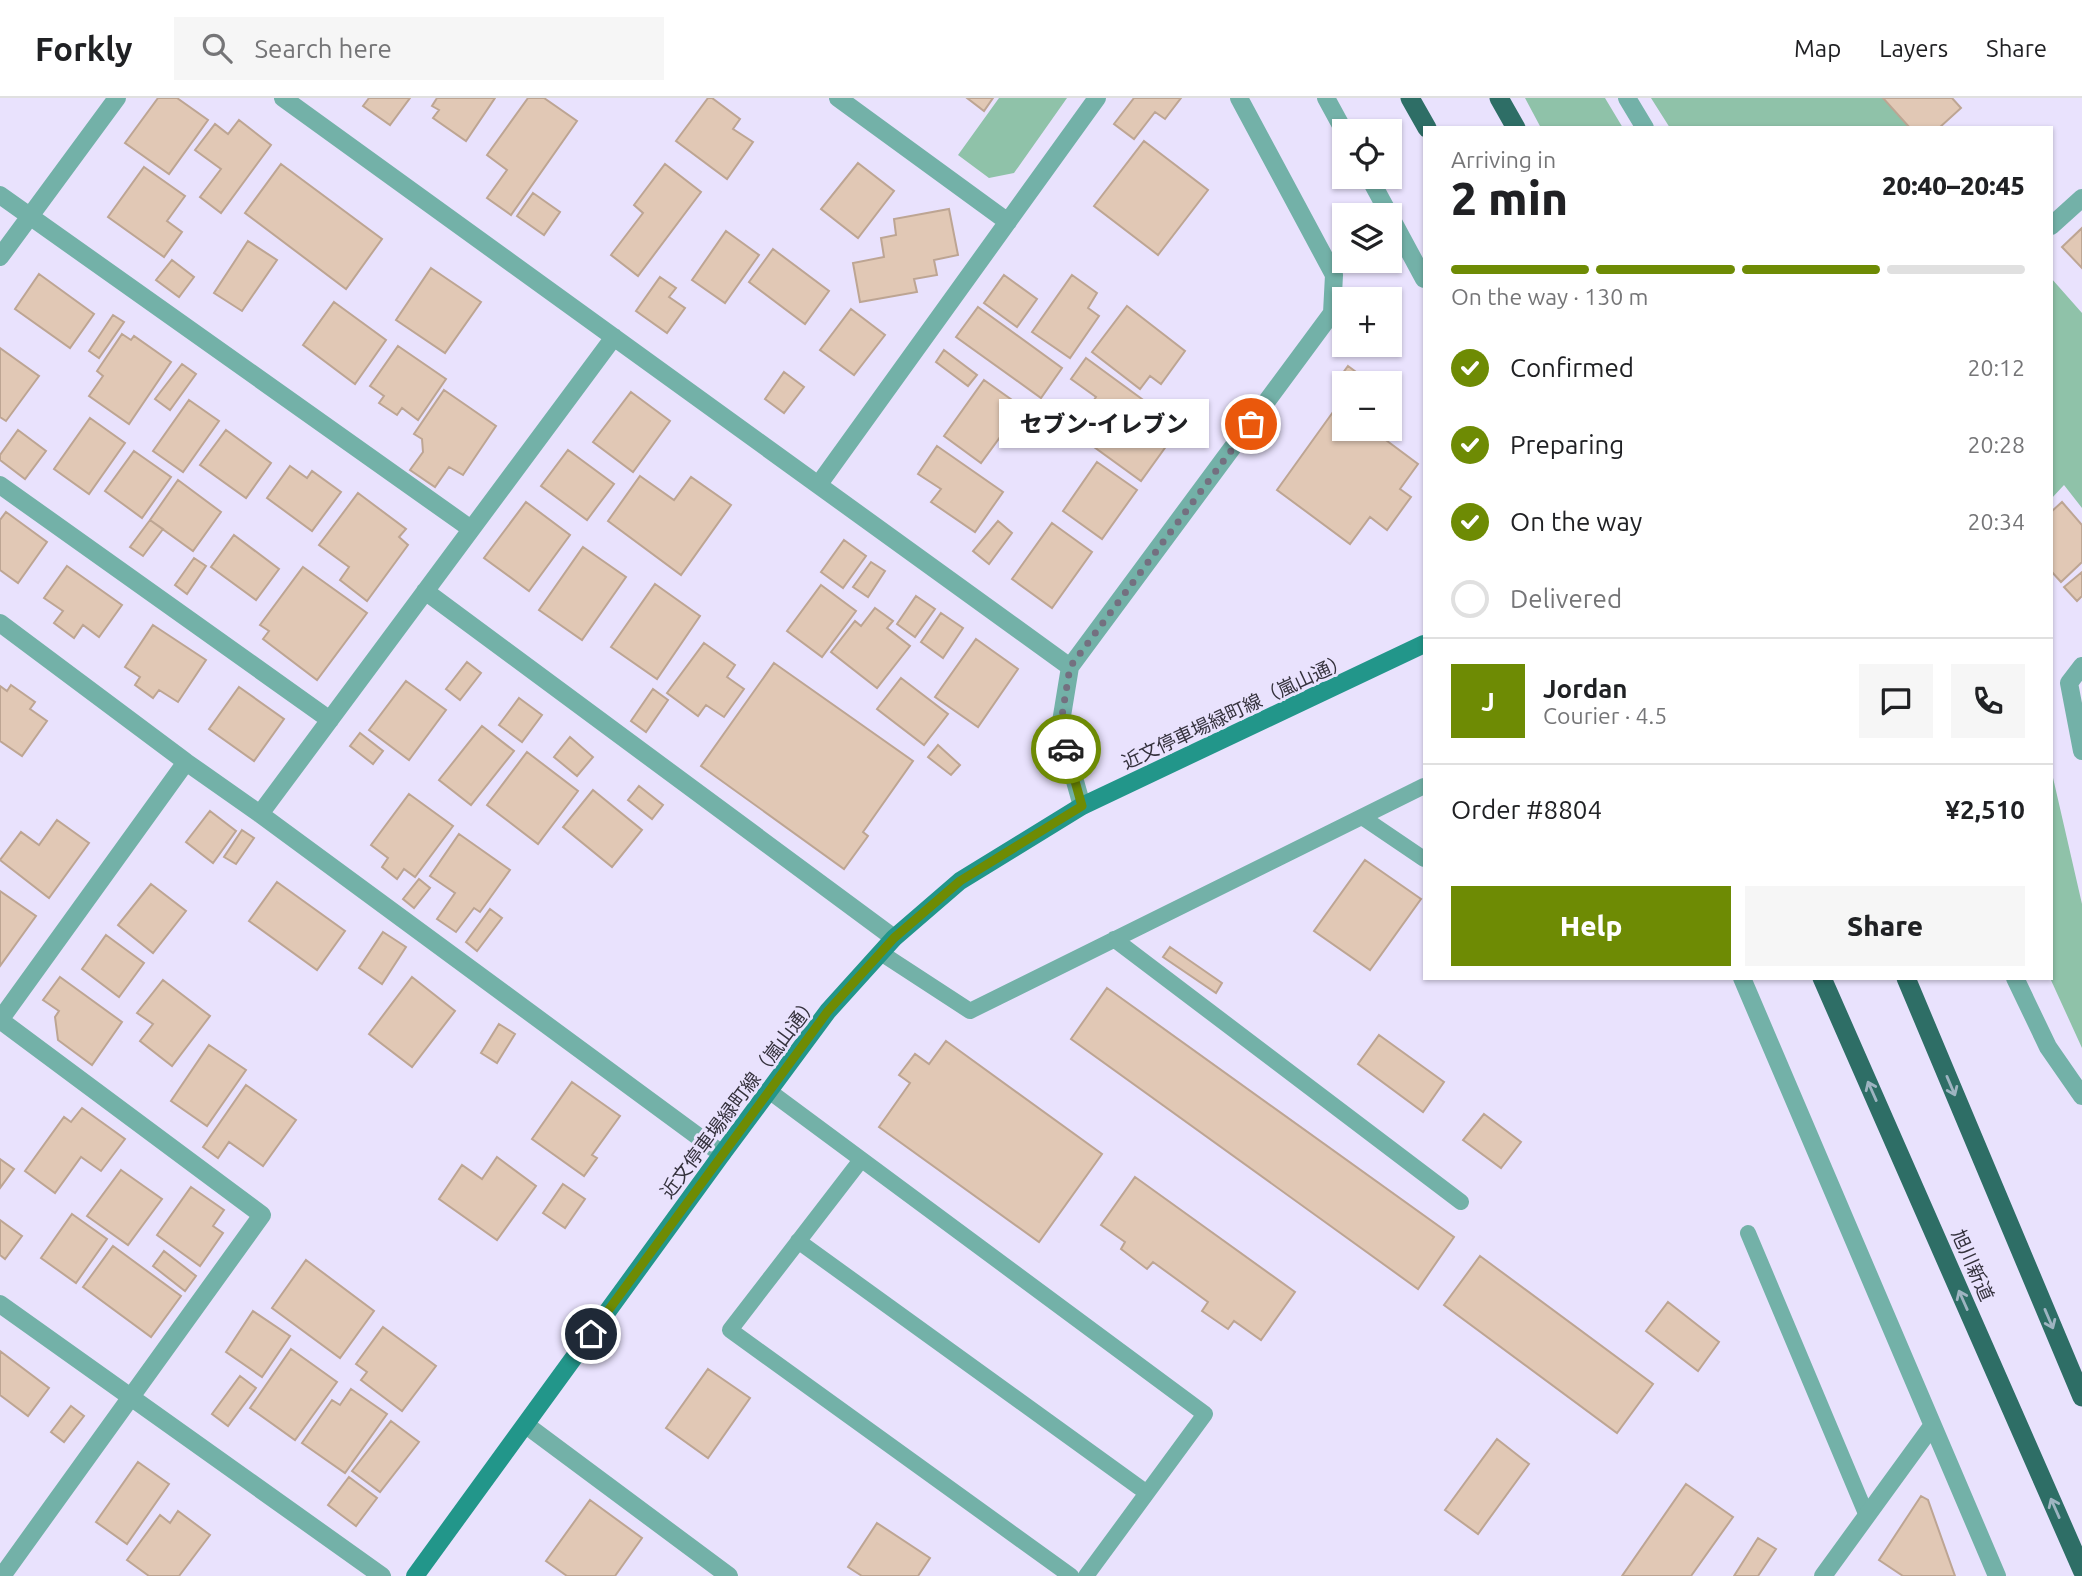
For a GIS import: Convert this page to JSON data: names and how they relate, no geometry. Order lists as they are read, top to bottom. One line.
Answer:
{"streets":{"highway":["旭川新道"],"main road":["近文停車場緑町線（嵐山通）"]},"places":["セブン-イレブン"],"page":{"header":"Forkly","search":"Search here","nav":["Map","Layers","Share"],"map_buttons":["+","−"],"heading":["2 min","Arriving in","20:40–20:45"],"panel":["Jordan","Courier · 4.5","Order #8804","¥2,510"],"bar":"On the way · 130 m","list":[["Confirmed","20:12"],["Preparing","20:28"],["On the way","20:34"],"Delivered"],"bubble":"セブン-イレブン","round":"J","buttons":["Help","Share"]}}
